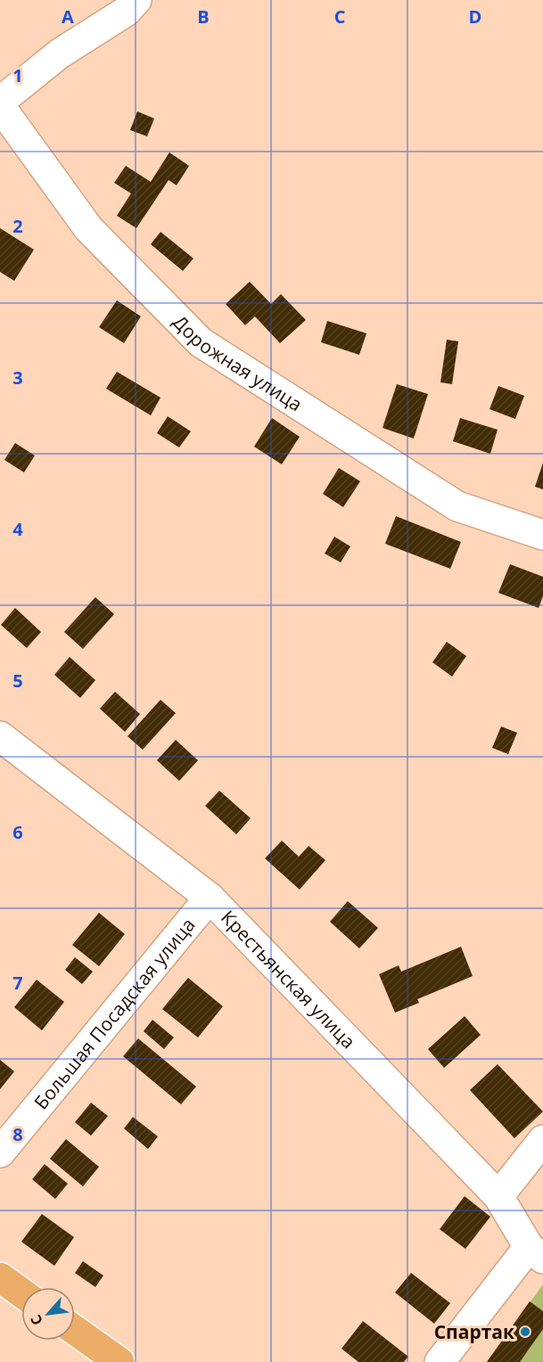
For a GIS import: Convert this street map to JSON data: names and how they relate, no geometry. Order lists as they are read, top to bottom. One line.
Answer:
{"streets":{"street":["Дорожная улица","Крестьянская улица","Большая Посадская улица"]},"crossings":[["Крестьянская улица","Большая Посадская улица"]],"places":["Спартак"],"north":"bottom left","grid":{"columns":["A","B","C","D"],"rows":["1","2","3","4","5","6","7","8"]}}
